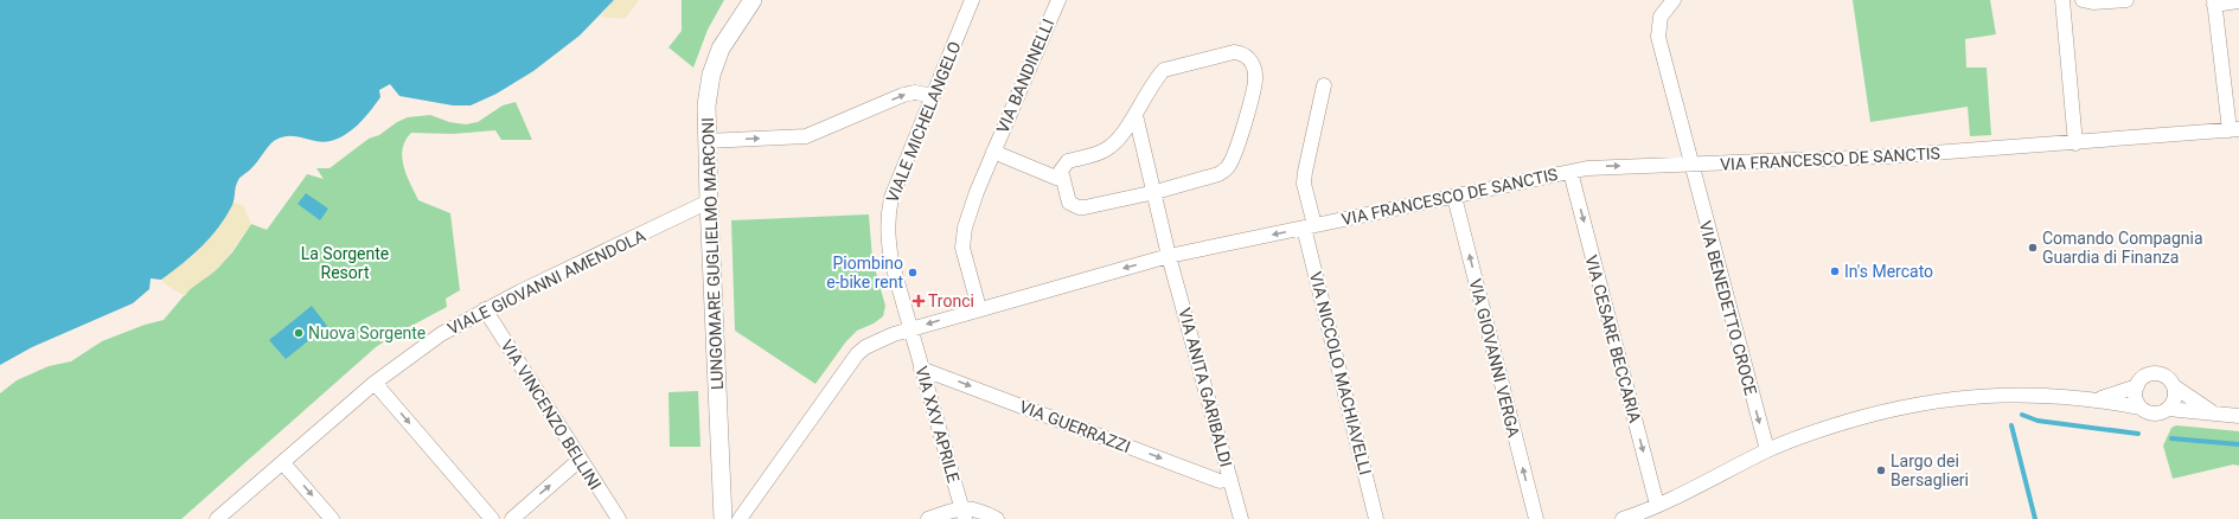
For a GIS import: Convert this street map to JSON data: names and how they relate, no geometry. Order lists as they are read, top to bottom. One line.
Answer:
{"streets":{"street":["VIA BANDINELLI","VIALE MICHELANGELO","VIA FRANCESCO DE SANCTIS","LUNGOMARE GUGLIELMO MARCONI","VIALE GIOVANNI AMENDOLA","VIA BENEDETTO CROCE","VIA CESARE BECCARIA","VIA GIOVANNI VERGA","VIA NICCOLO MACHIAVELLI","VIA ANITA GARIBALDI","VIA VINCENZO BELLINI","VIA XXV APRILE","VIA GUERRAZZI"]},"crossings":[["VIA BANDINELLI","VIA FRANCESCO DE SANCTIS"],["VIALE MICHELANGELO","VIA FRANCESCO DE SANCTIS"],["VIALE MICHELANGELO","VIA XXV APRILE"],["VIA FRANCESCO DE SANCTIS","VIA BENEDETTO CROCE"],["VIA FRANCESCO DE SANCTIS","VIA CESARE BECCARIA"],["VIA FRANCESCO DE SANCTIS","VIA GIOVANNI VERGA"],["VIA FRANCESCO DE SANCTIS","VIA NICCOLO MACHIAVELLI"],["VIA FRANCESCO DE SANCTIS","VIA ANITA GARIBALDI"],["VIA FRANCESCO DE SANCTIS","VIA XXV APRILE"],["LUNGOMARE GUGLIELMO MARCONI","VIALE GIOVANNI AMENDOLA"],["VIALE GIOVANNI AMENDOLA","VIA VINCENZO BELLINI"],["VIA ANITA GARIBALDI","VIA GUERRAZZI"],["VIA XXV APRILE","VIA GUERRAZZI"]],"one_way":["VIA BENEDETTO CROCE","VIA CESARE BECCARIA","VIA GIOVANNI VERGA","VIA GUERRAZZI"],"parks":["La Sorgente Resort"],"places":{"other":["Comando Compagnia Guardia di Finanza","In's Mercato","Piombino e-bike rent","Nuova Sorgente","Largo dei Bersaglieri"],"health":["Tronci"]}}
